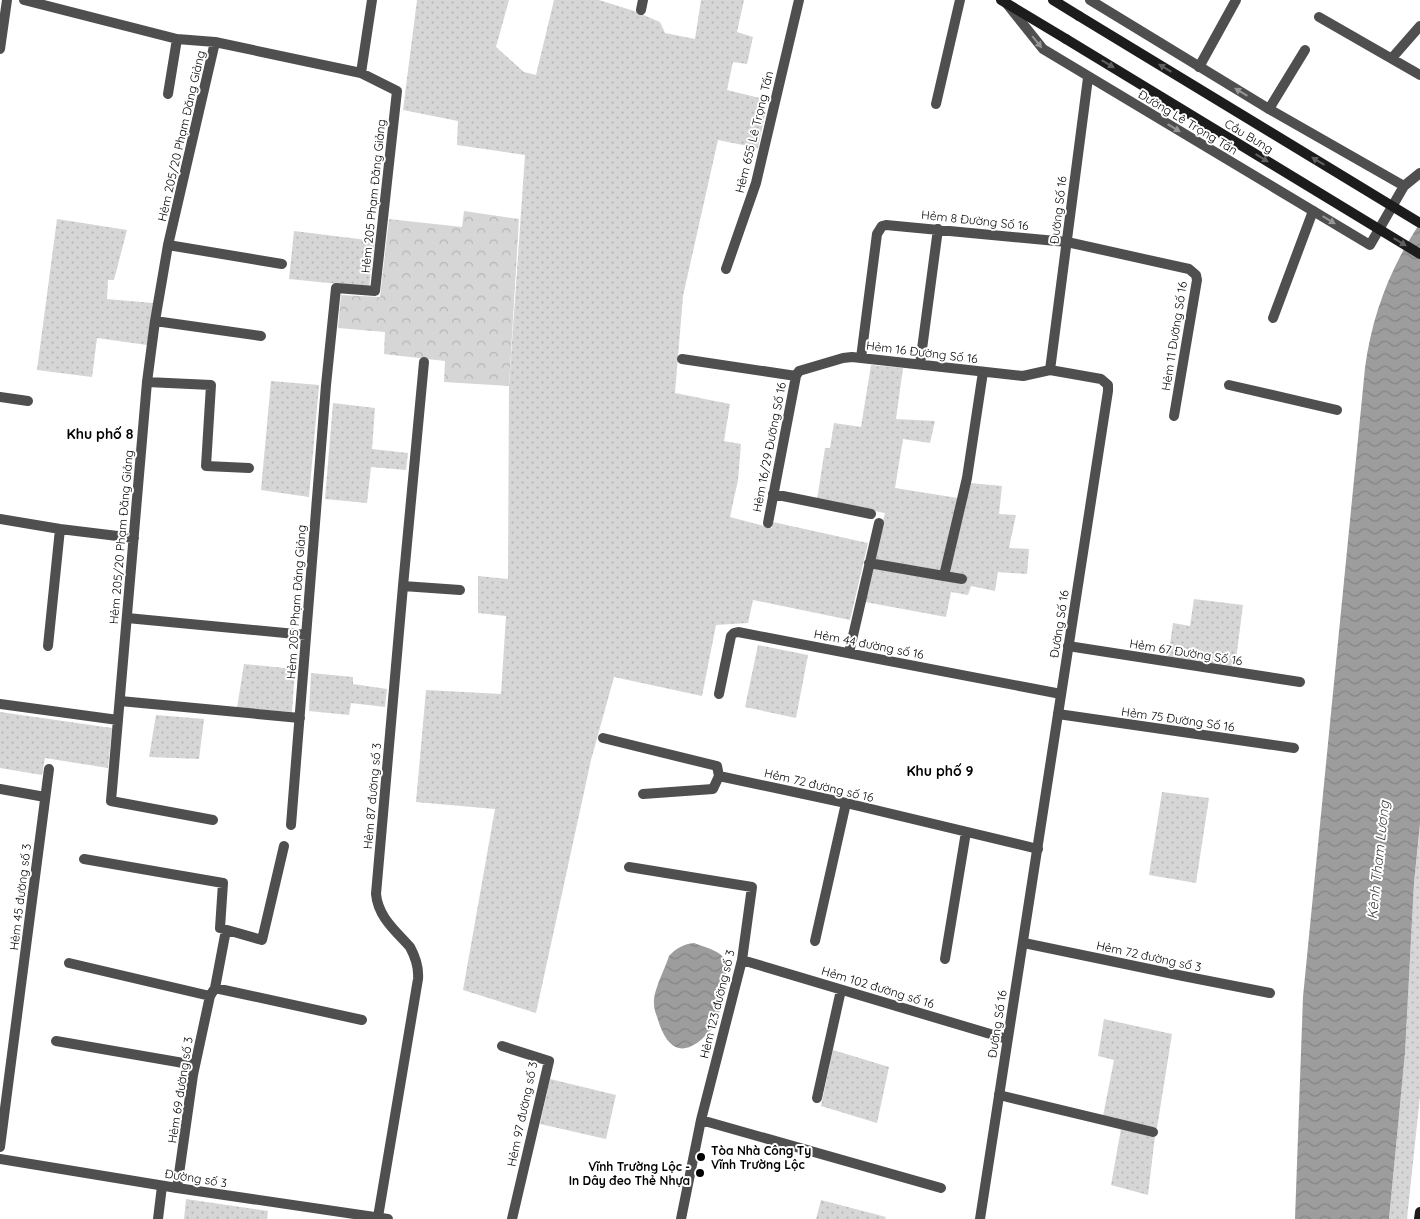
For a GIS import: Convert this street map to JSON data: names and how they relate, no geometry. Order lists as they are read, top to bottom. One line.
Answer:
{"streets":{"main road":["Cầu Bưng"],"street":["Đường Lê Trọng Tấn","Hẻm 655 Lê Trọng Tấn","Hẻm 205/20 Phạm Đăng Giảng","Hẻm 205 Phạm Đăng Giảng","Đường Số 16","Hẻm 8 Đường Số 16","Hẻm 11 Đường Số 16","Hẻm 16 Đường Số 16","Hẻm 16/29 Đường Số 16","Hẻm 44 đường số 16","Hẻm 67 Đường Số 16","Hẻm 75 Đường Số 16","Hẻm 72 đường số 16","Hẻm 87 đường số 3","Hẻm 45 đường số 3","Hẻm 72 đường số 3","Hẻm 102 đường số 16","Hẻm 123 đường số 3","Hẻm 69 đường số 3","Hẻm 97 đường số 3","Đường số 3"]},"crossings":[["Đường Lê Trọng Tấn","Cầu Bưng"],["Đường Lê Trọng Tấn","Đường Số 16"],["Hẻm 205/20 Phạm Đăng Giảng","Hẻm 205 Phạm Đăng Giảng"],["Đường Số 16","Hẻm 8 Đường Số 16"],["Đường Số 16","Hẻm 11 Đường Số 16"],["Đường Số 16","Hẻm 16 Đường Số 16"],["Đường Số 16","Hẻm 44 đường số 16"],["Đường Số 16","Hẻm 67 Đường Số 16"],["Đường Số 16","Hẻm 75 Đường Số 16"],["Đường Số 16","Hẻm 72 đường số 16"],["Đường Số 16","Hẻm 72 đường số 3"],["Đường Số 16","Hẻm 102 đường số 16"],["Hẻm 8 Đường Số 16","Hẻm 11 Đường Số 16"],["Hẻm 8 Đường Số 16","Hẻm 16 Đường Số 16"],["Hẻm 16 Đường Số 16","Hẻm 16/29 Đường Số 16"],["Hẻm 87 đường số 3","Đường số 3"],["Hẻm 102 đường số 16","Hẻm 123 đường số 3"],["Hẻm 69 đường số 3","Đường số 3"]],"districts":["Khu phố 8","Khu phố 9"],"water":["Kênh Tham Lương"],"places":["Tòa Nhà Công Ty Vĩnh Trường Lộc","Vĩnh Trường Lộc - In Dây đeo Thẻ Nhựa"]}
